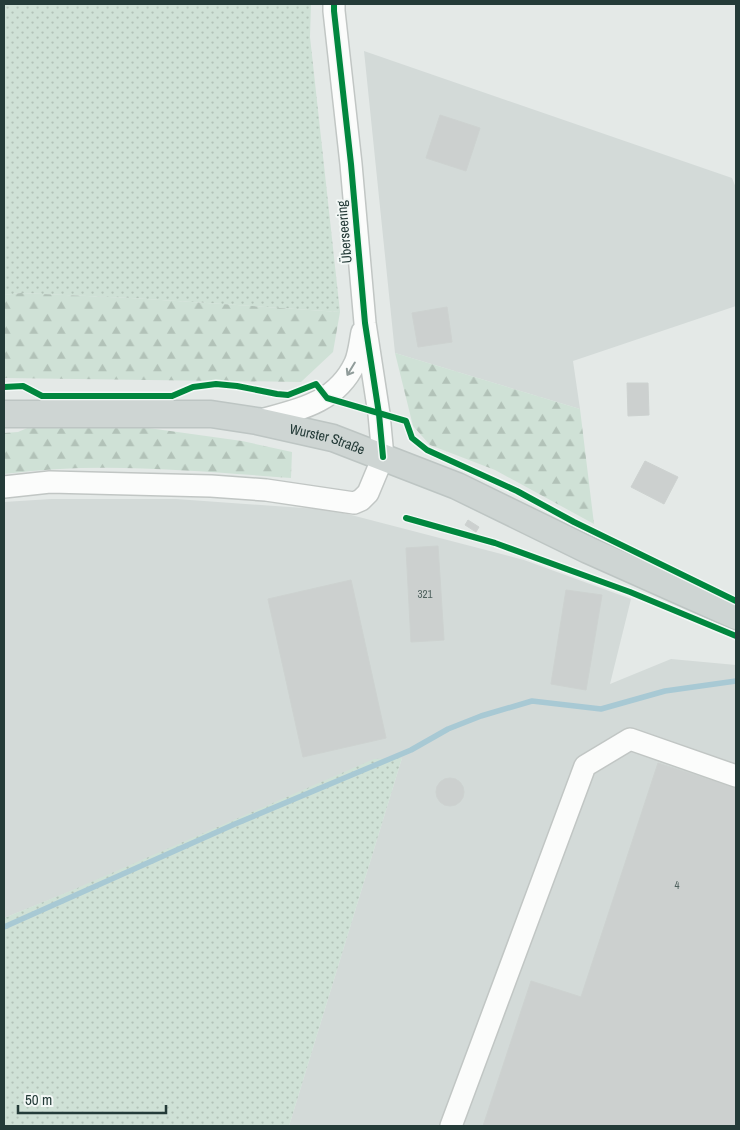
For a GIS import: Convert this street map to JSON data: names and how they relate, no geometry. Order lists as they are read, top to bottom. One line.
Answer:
{"streets":{"main road":["Wurster Straße"],"street":["Überseering"]},"crossings":[["Überseering","Wurster Straße"]],"house_numbers":["321","4"],"scale_bar":"50 m"}
